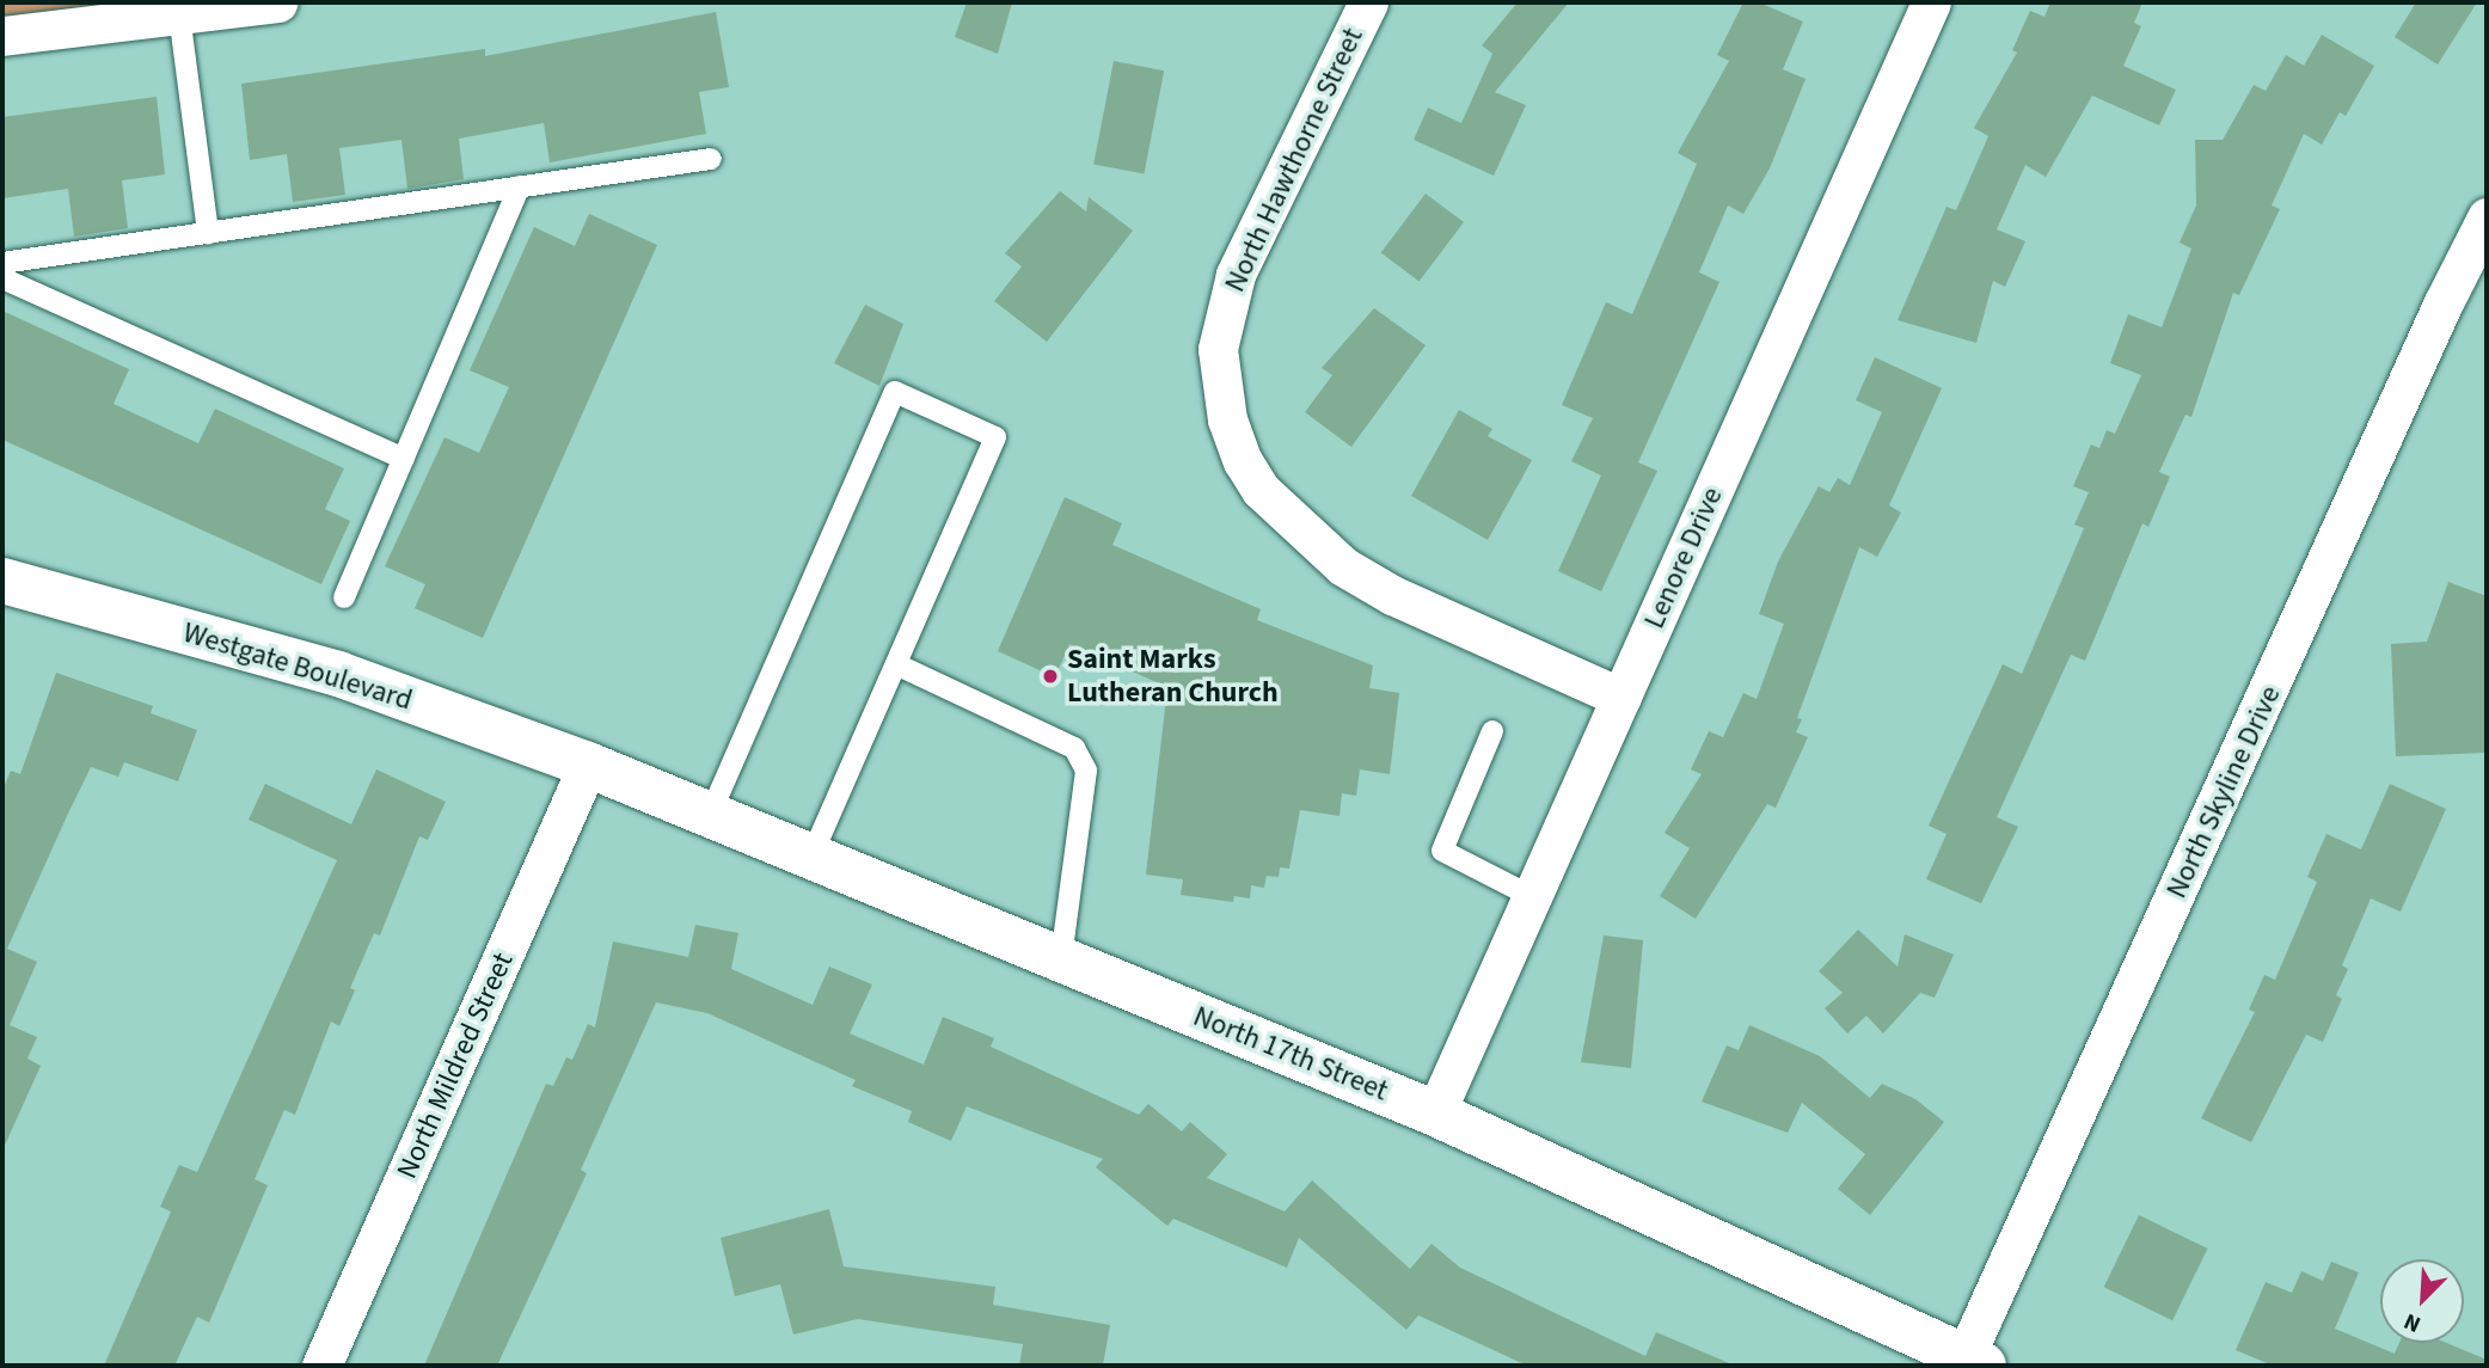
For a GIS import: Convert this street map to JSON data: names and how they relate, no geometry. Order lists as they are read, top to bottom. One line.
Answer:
{"streets":{"street":["North Hawthorne Street","Lenore Drive","Westgate Boulevard","North Skyline Drive","North 17th Street","North Mildred Street"]},"crossings":[["North Hawthorne Street","Lenore Drive"],["Lenore Drive","North 17th Street"],["Westgate Boulevard","North 17th Street"],["Westgate Boulevard","North Mildred Street"],["North Skyline Drive","North 17th Street"],["North 17th Street","North Mildred Street"]],"places":["Saint Marks Lutheran Church"],"north":"bottom left"}
